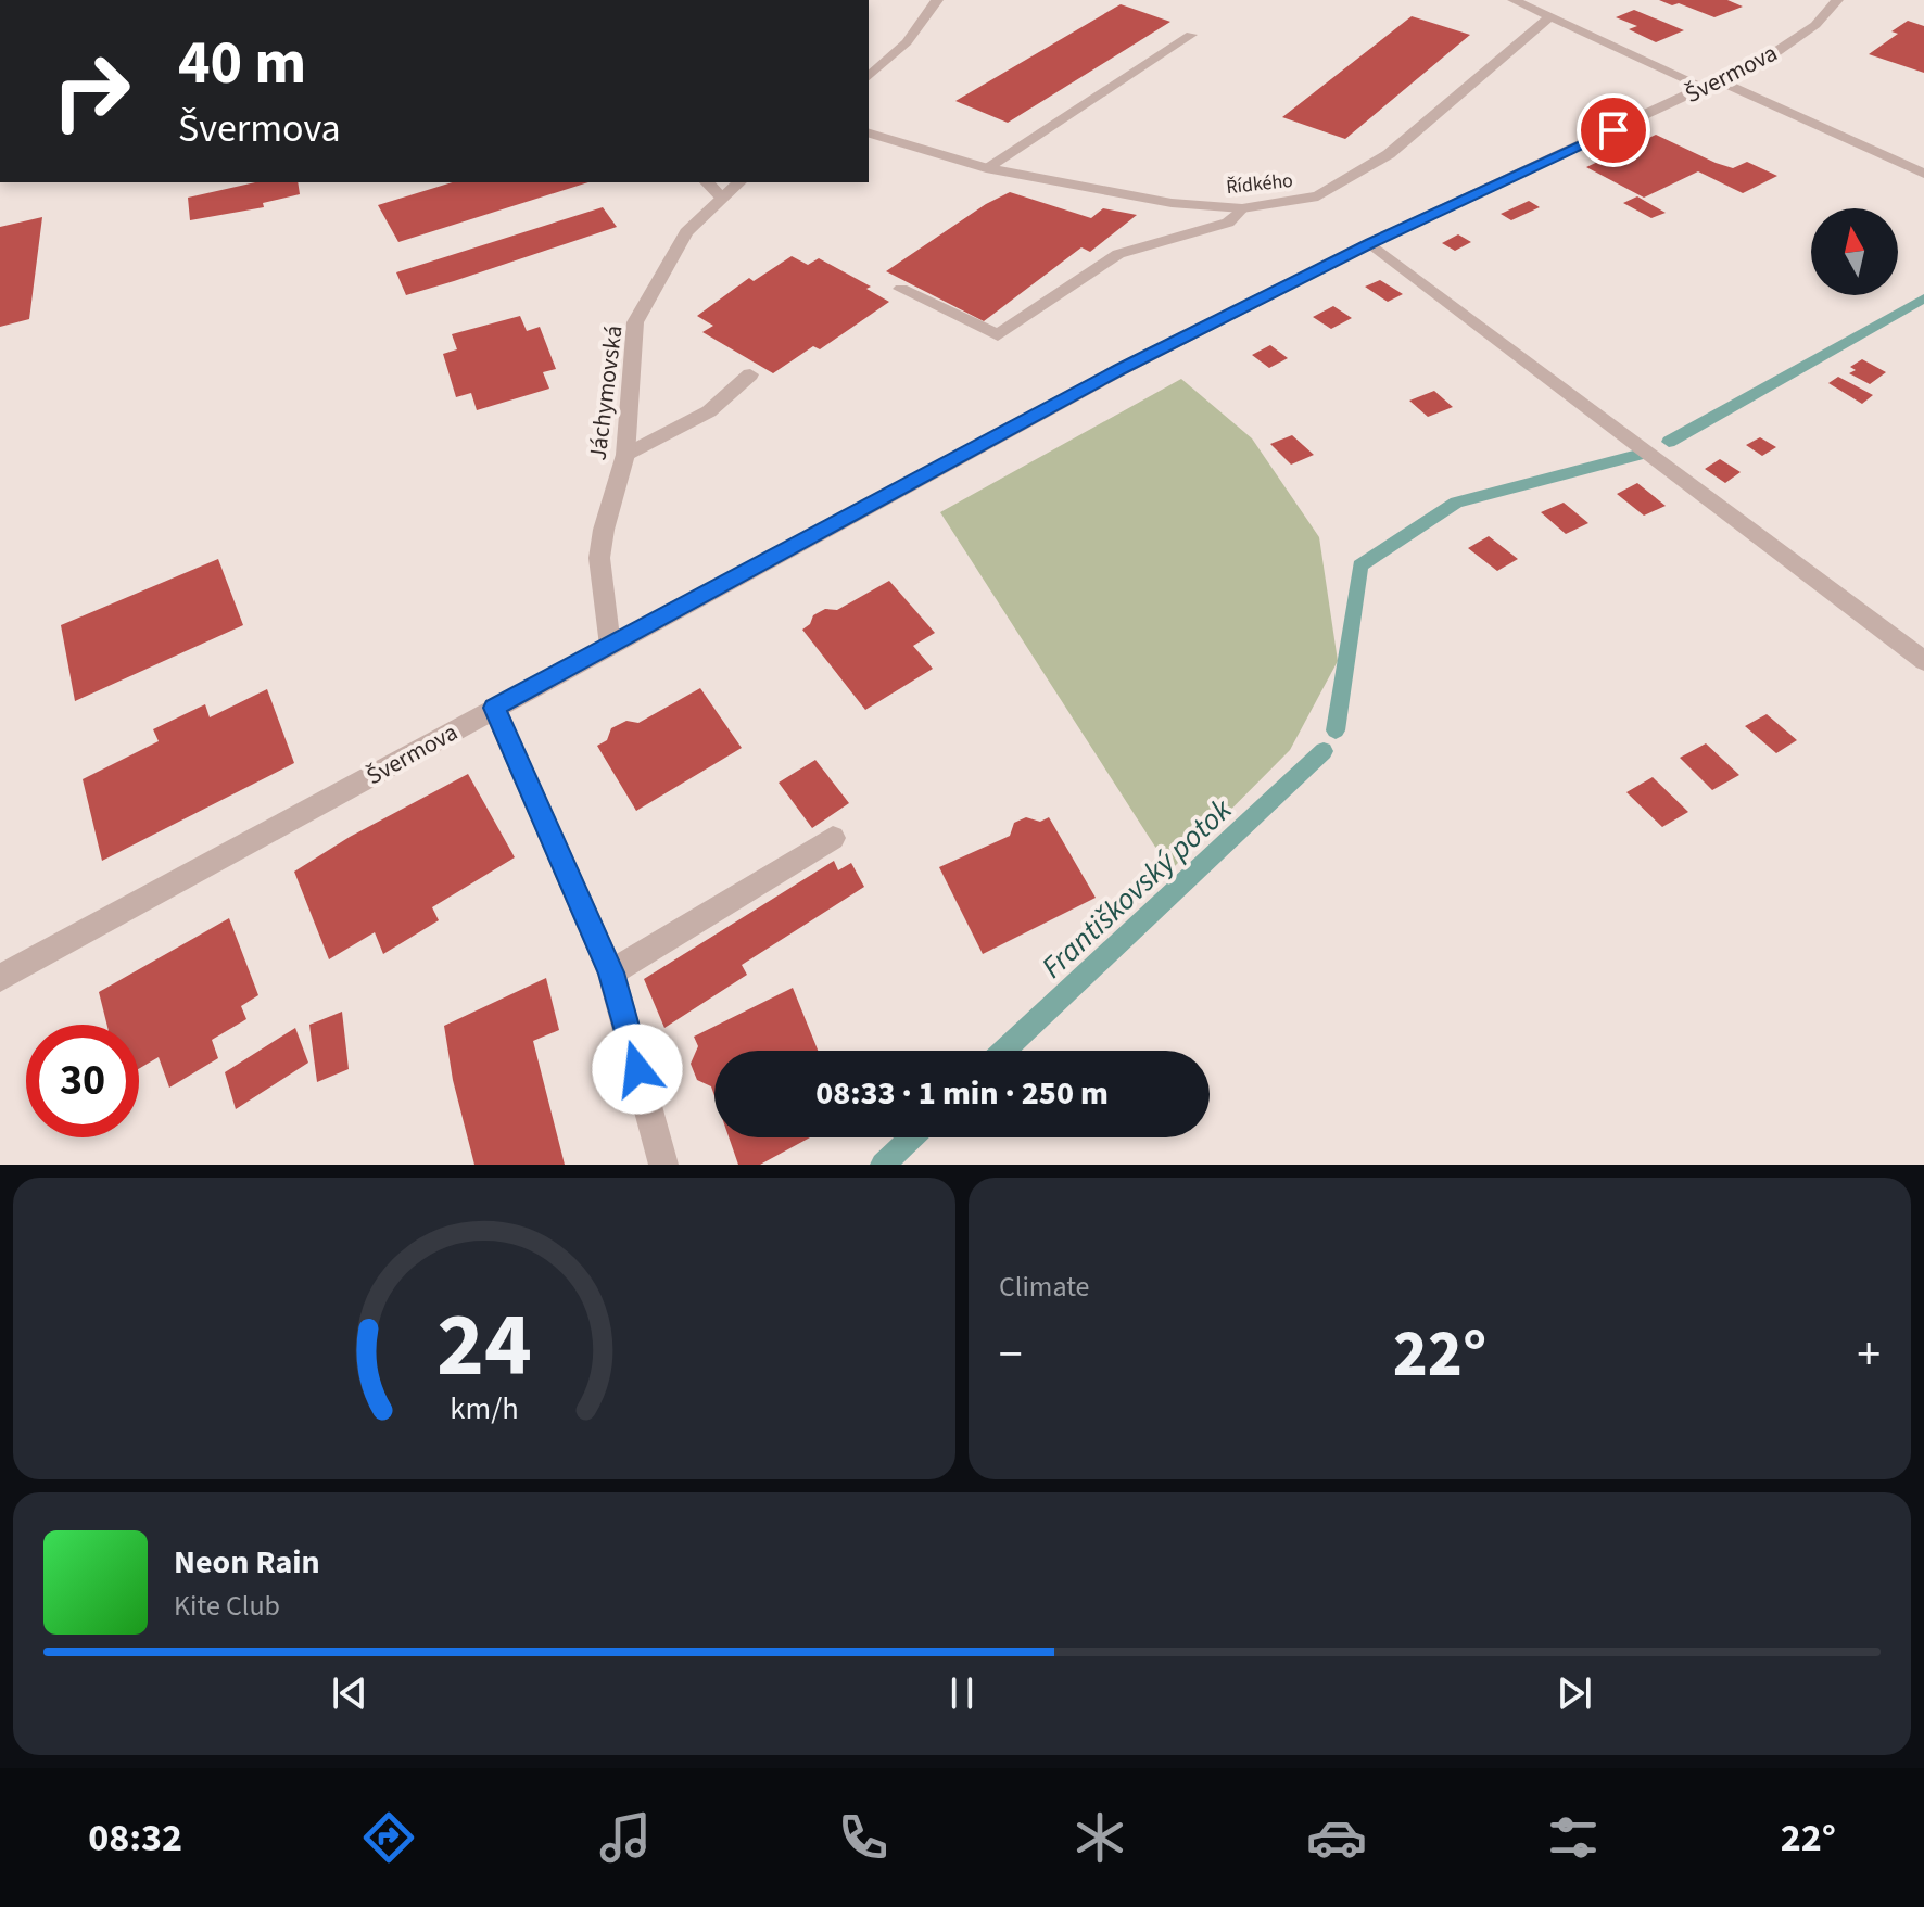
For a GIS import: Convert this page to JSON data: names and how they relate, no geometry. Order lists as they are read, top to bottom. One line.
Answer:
{"streets":{"street":["Švermova","Řídkého","Jáchymovská"]},"crossings":[["Švermova","Jáchymovská"]],"water":["Františkovský potok"],"north":"top","page":{"turn":["40 m","Švermova"],"limit":"30","trip":"08:33 · 1 min · 250 m","tile":"Climate","heat":["−","22°","+"],"song":["Neon Rain","Kite Club"],"tabs":["08:32","22°"],"gauge":["24","km/h"]}}
